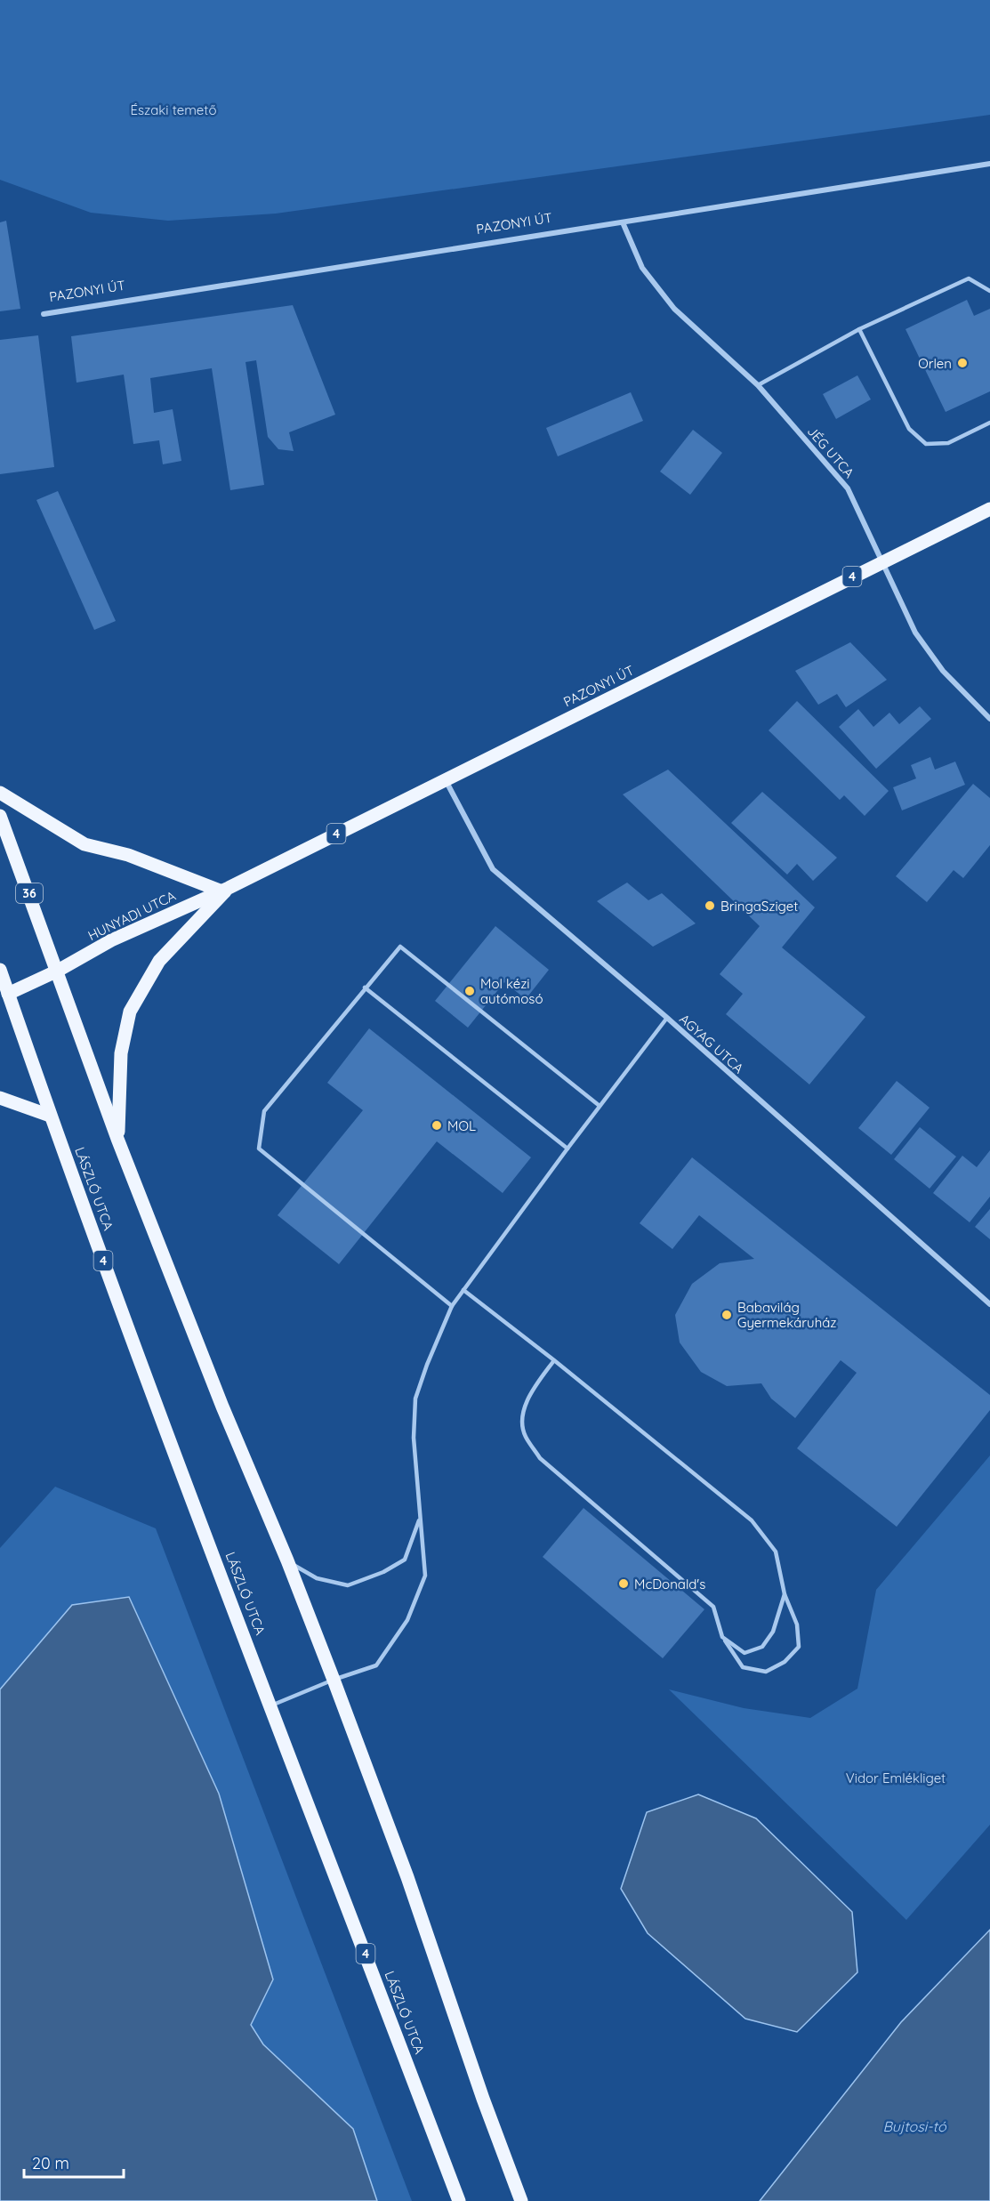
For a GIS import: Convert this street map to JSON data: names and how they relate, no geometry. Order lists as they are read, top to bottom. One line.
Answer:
{"streets":{"main road":["PAZONYI ÚT","4","36","HUNYADI UTCA","LÁSZLÓ UTCA"],"street":["JÉG UTCA","AGYAG UTCA"]},"crossings":[["PAZONYI ÚT","JÉG UTCA"],["PAZONYI ÚT","4"],["PAZONYI ÚT","HUNYADI UTCA"],["PAZONYI ÚT","AGYAG UTCA"],["4","36"],["4","HUNYADI UTCA"],["4","LÁSZLÓ UTCA"],["36","HUNYADI UTCA"]],"water":["Bujtosi-tó"],"parks":["Északi temető","Vidor Emlékliget"],"places":["Orlen","BringaSziget","Mol kézi autómosó","MOL","Babavilág Gyermekáruház","McDonald's"],"scale_bar":"20 m"}
